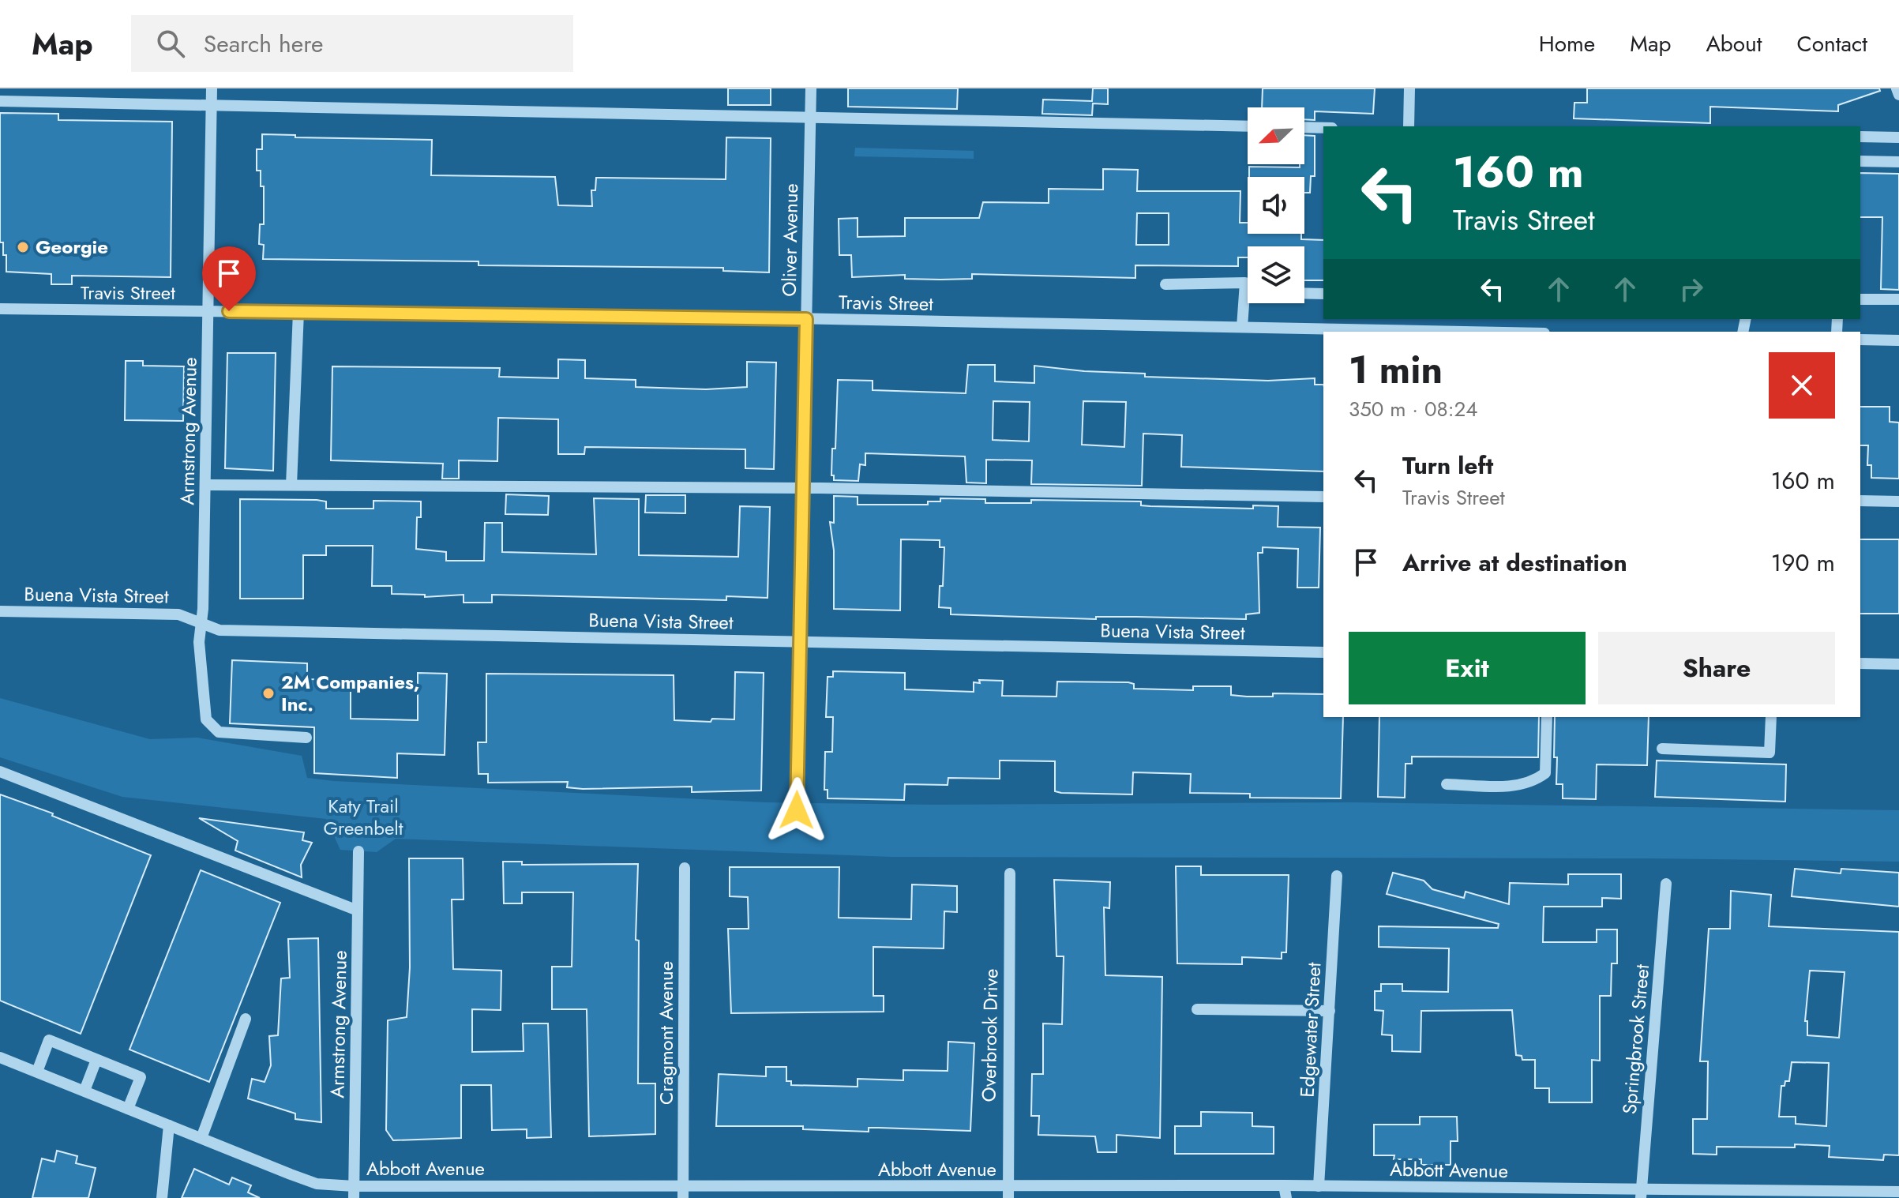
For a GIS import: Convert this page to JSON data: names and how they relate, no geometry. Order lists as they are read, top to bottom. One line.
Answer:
{"streets":{"street":["Oliver Avenue","Travis Street","Armstrong Avenue","Buena Vista Street","Edgewater Street","Cragmont Avenue","Overbrook Drive","Springbrook Street","Abbott Avenue"]},"crossings":[["Oliver Avenue","Travis Street"],["Oliver Avenue","Buena Vista Street"],["Travis Street","Armstrong Avenue"],["Armstrong Avenue","Buena Vista Street"],["Armstrong Avenue","Abbott Avenue"],["Edgewater Street","Abbott Avenue"],["Cragmont Avenue","Abbott Avenue"],["Overbrook Drive","Abbott Avenue"],["Springbrook Street","Abbott Avenue"]],"parks":["Katy Trail Greenbelt"],"places":["Georgie","2M Companies, Inc."],"north":"bottom left","page":{"header":"Map","search":"Search here","nav":["Home","Map","About","Contact"],"turn":["160 m","Travis Street"],"heading":["1 min","350 m · 08:24"],"list":[{"name":"Turn left","note":"Travis Street","value":"160 m"},{"name":"Arrive at destination","value":"190 m"}],"buttons":["Exit","Share"]}}
